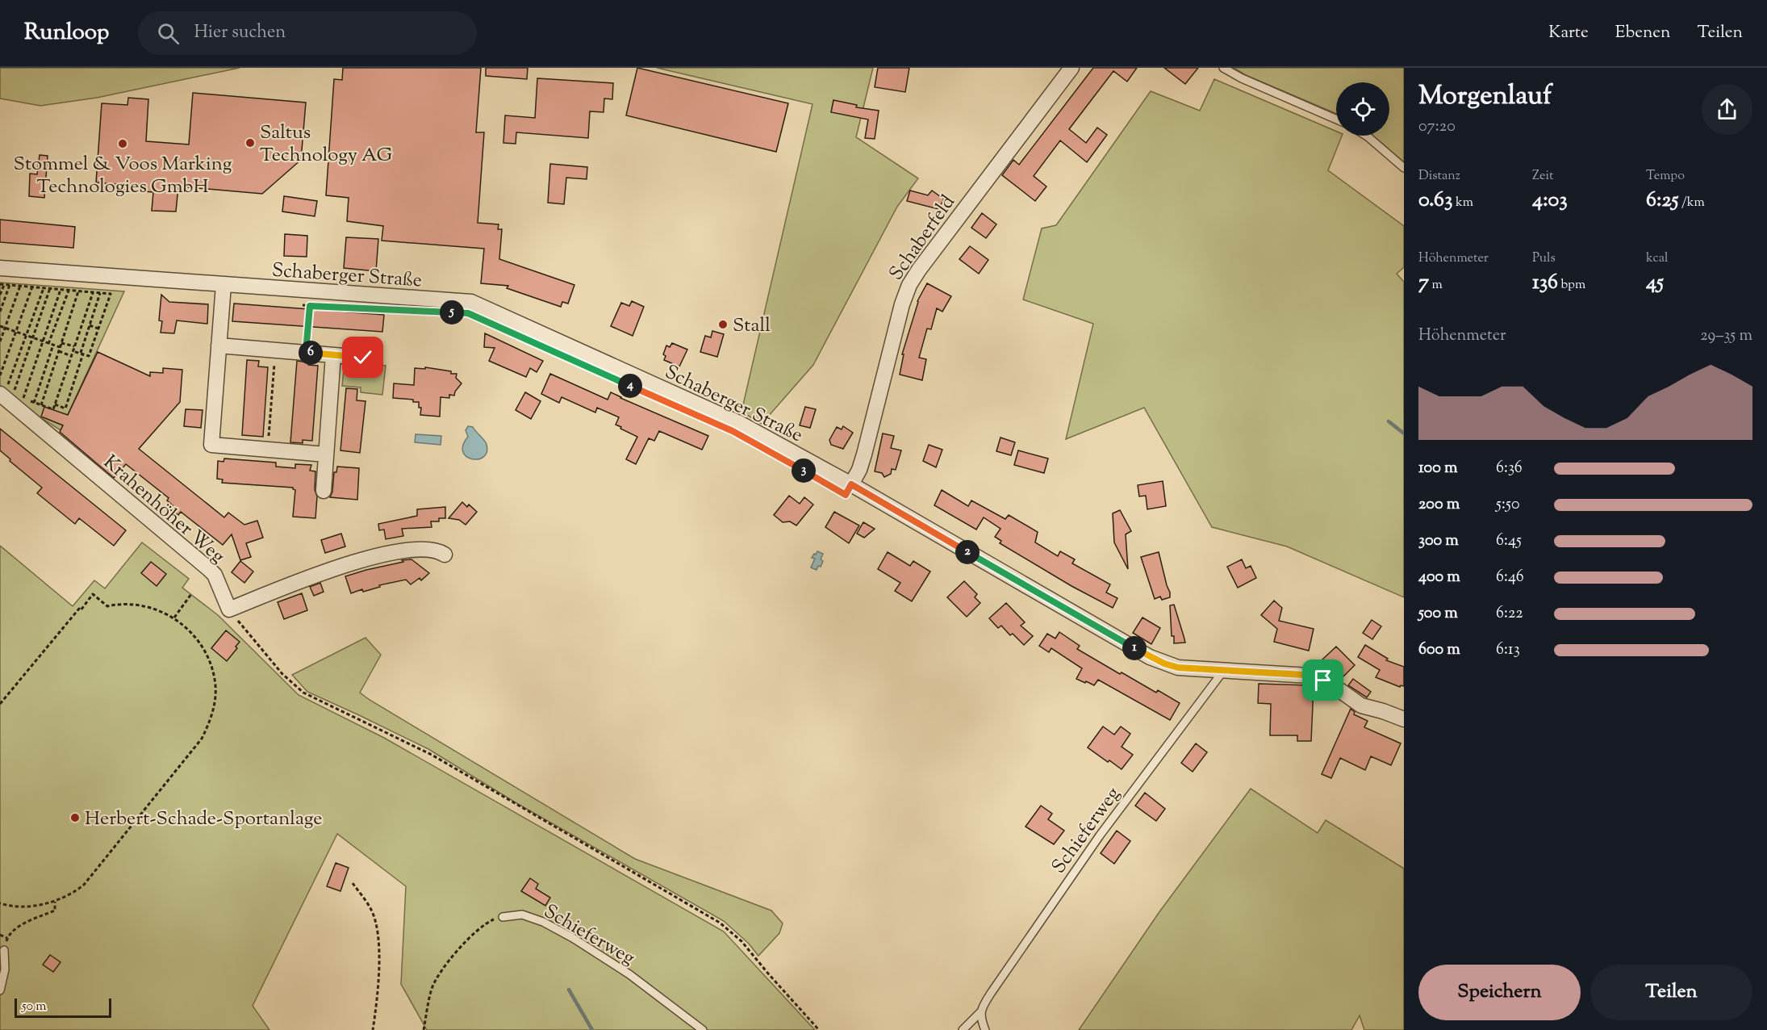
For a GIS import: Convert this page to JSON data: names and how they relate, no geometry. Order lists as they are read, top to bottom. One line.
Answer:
{"streets":{"street":["Schaberfeld","Schaberger Straße","Krahenhöher Weg"],"lane":["Schieferweg"]},"crossings":[["Schaberfeld","Schaberger Straße"],["Schaberger Straße","Schieferweg"]],"places":["Saltus Technology AG","Stommel & Voos Marking Technologies GmbH","Stall","Herbert-Schade-Sportanlage"],"scale_bar":"50 m","page":{"header":"Runloop","search":"Hier suchen","nav":["Karte","Ebenen","Teilen"],"heading":["Morgenlauf","07:20"],"stats":[["Distanz","0.63 km"],["Zeit","4:03"],["Tempo","6:25 /km"],["Höhenmeter","7 m"],["Puls","136 bpm"],["kcal","45"]],"pins":["5","6","4","3","2","1"],"chart":["Höhenmeter","29–35 m"],"list":[{"name":"100 m","note":"6:36"},{"name":"200 m","note":"5:50"},{"name":"300 m","note":"6:45"},{"name":"400 m","note":"6:46"},{"name":"500 m","note":"6:22"},{"name":"600 m","note":"6:13"}],"buttons":["Speichern","Teilen"],"scale":"50 m"}}
